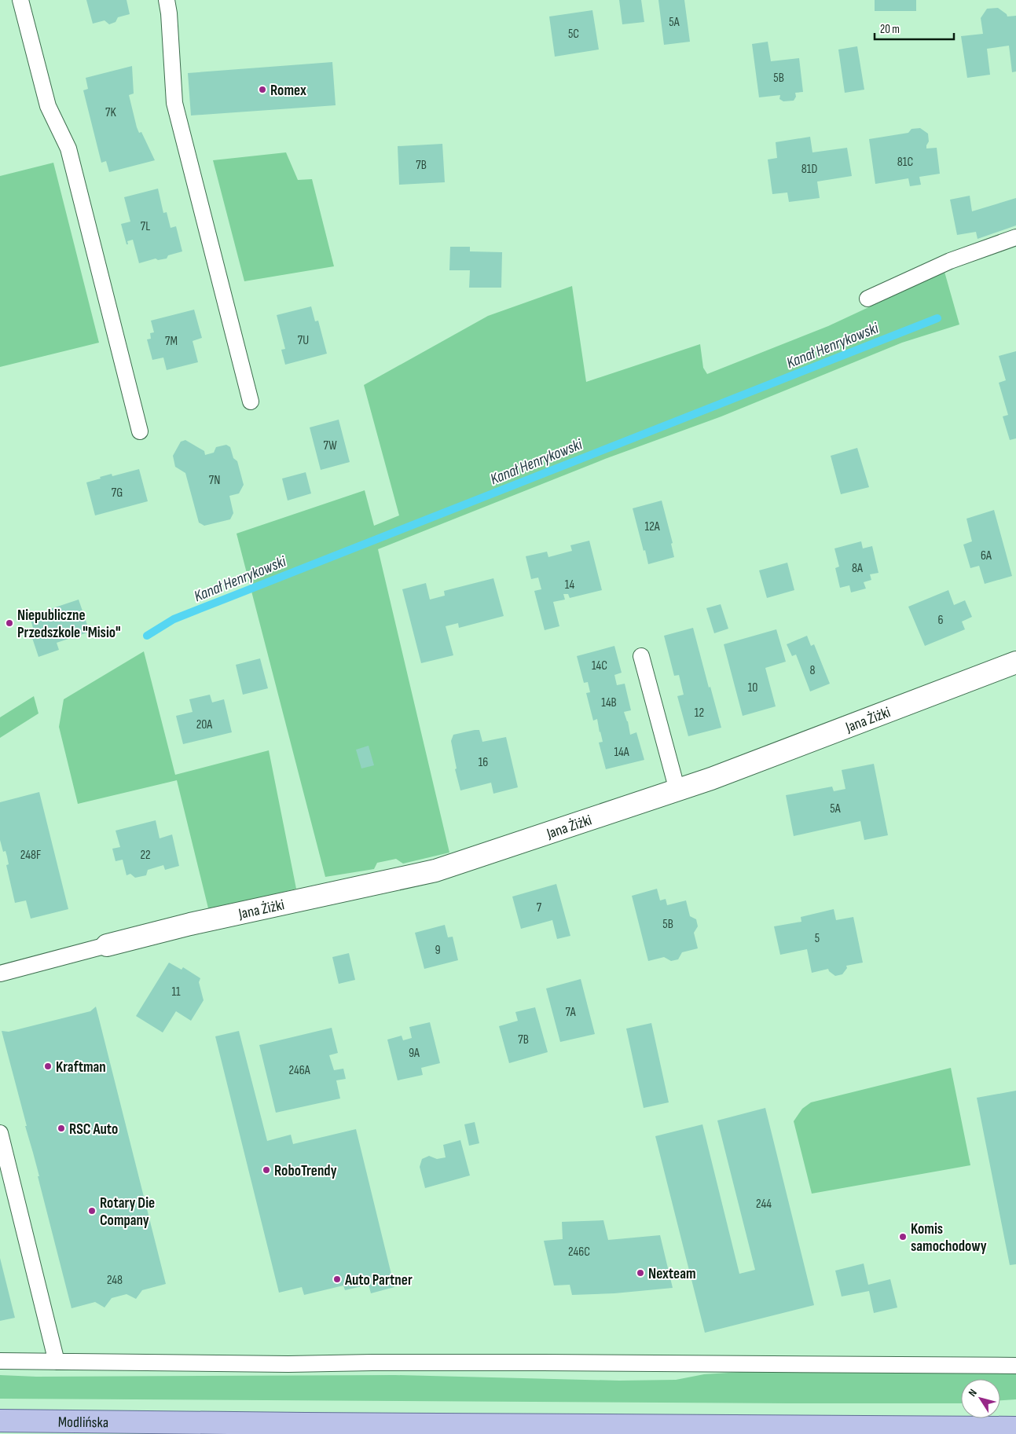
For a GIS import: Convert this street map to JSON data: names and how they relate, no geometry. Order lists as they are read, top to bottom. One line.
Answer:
{"streets":{"main road":["Modlińska"],"street":["Jana Żiżki"]},"water":["Kanał Henrykowski"],"places":["Romex","Niepubliczne Przedszkole \"Misio\"","Kraftman","RSC Auto","RoboTrendy","Rotary Die Company","Komis samochodowy","Nexteam","Auto Partner"],"house_numbers":["5A","5C","5B","7K","81C","7B","81D","7L","7U","7M","7W","7N","7G","12A","6A","8A","14","6","14C","8","10","14B","12","20A","14A","16","5A","248F","22","7","5B","5","9","11","7A","7B","9A","246A","244","246C","248"],"scale_bar":"20 m","north":"top left"}
